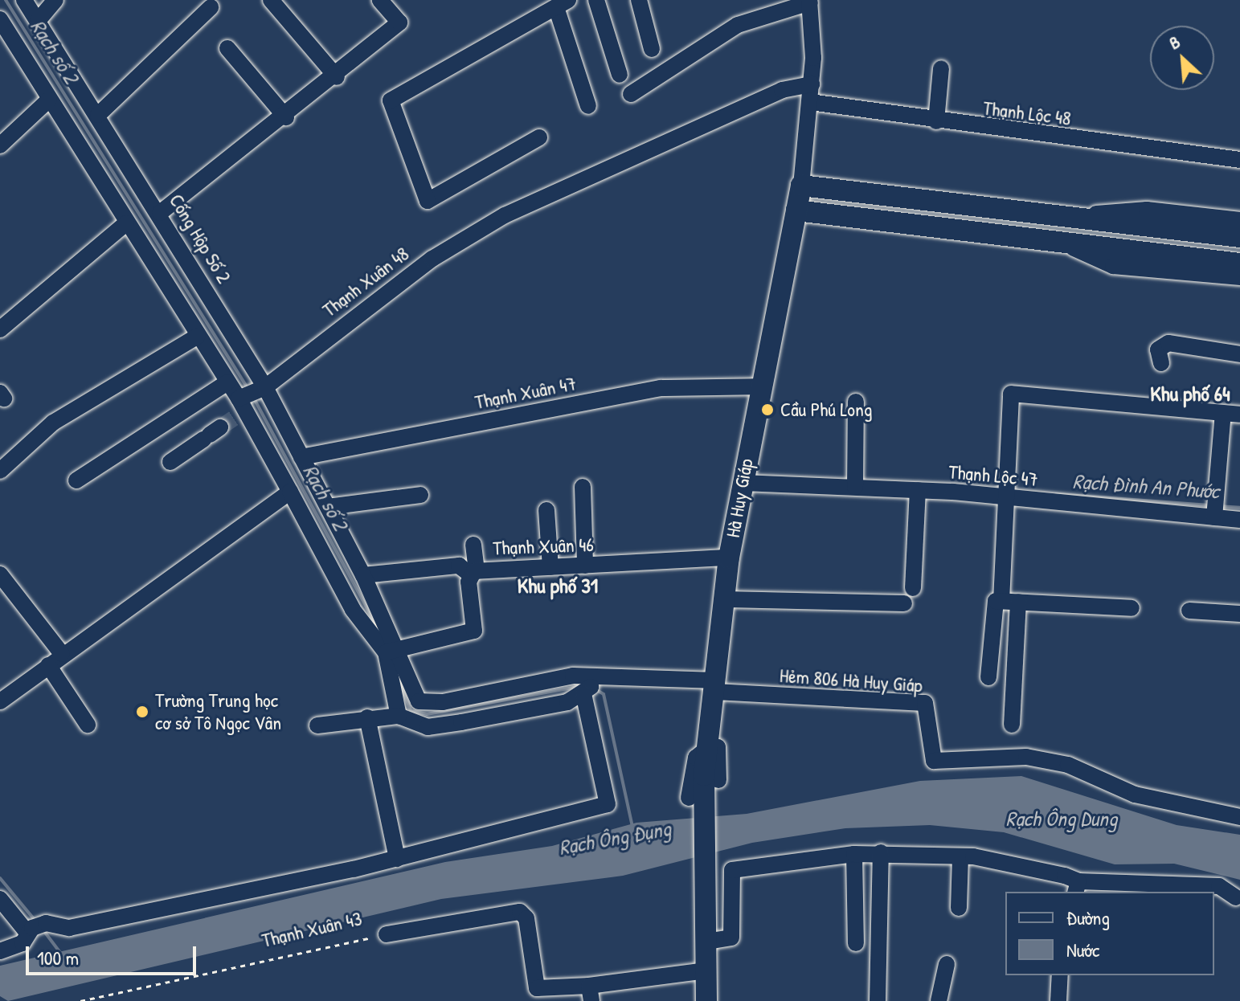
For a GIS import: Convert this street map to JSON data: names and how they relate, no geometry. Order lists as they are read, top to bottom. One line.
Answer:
{"streets":{"main road":["Hà Huy Giáp"],"street":["Thạnh Lộc 48","Cống Hộp Số 2","Thạnh Xuân 48","Thạnh Xuân 47","Thạnh Lộc 47","Thạnh Xuân 46","Hẻm 806 Hà Huy Giáp","Thạnh Xuân 43"]},"crossings":[["Thạnh Lộc 48","Hà Huy Giáp"],["Cống Hộp Số 2","Thạnh Xuân 48"],["Cống Hộp Số 2","Thạnh Xuân 47"],["Cống Hộp Số 2","Thạnh Xuân 46"],["Thạnh Xuân 48","Hà Huy Giáp"],["Thạnh Xuân 47","Hà Huy Giáp"],["Thạnh Lộc 47","Hà Huy Giáp"],["Hà Huy Giáp","Thạnh Xuân 46"],["Hà Huy Giáp","Hẻm 806 Hà Huy Giáp"]],"districts":["Khu phố 64","Khu phố 31"],"water":["Rạch số 2","Rạch Đình An Phước","Rạch Ông Dung","Rạch Ông Đụng"],"places":["Cầu Phú Long","Trường Trung học cơ sở Tô Ngọc Vân"],"legend":["Đường","Nước"],"scale_bar":"100 m","north":"top left"}
